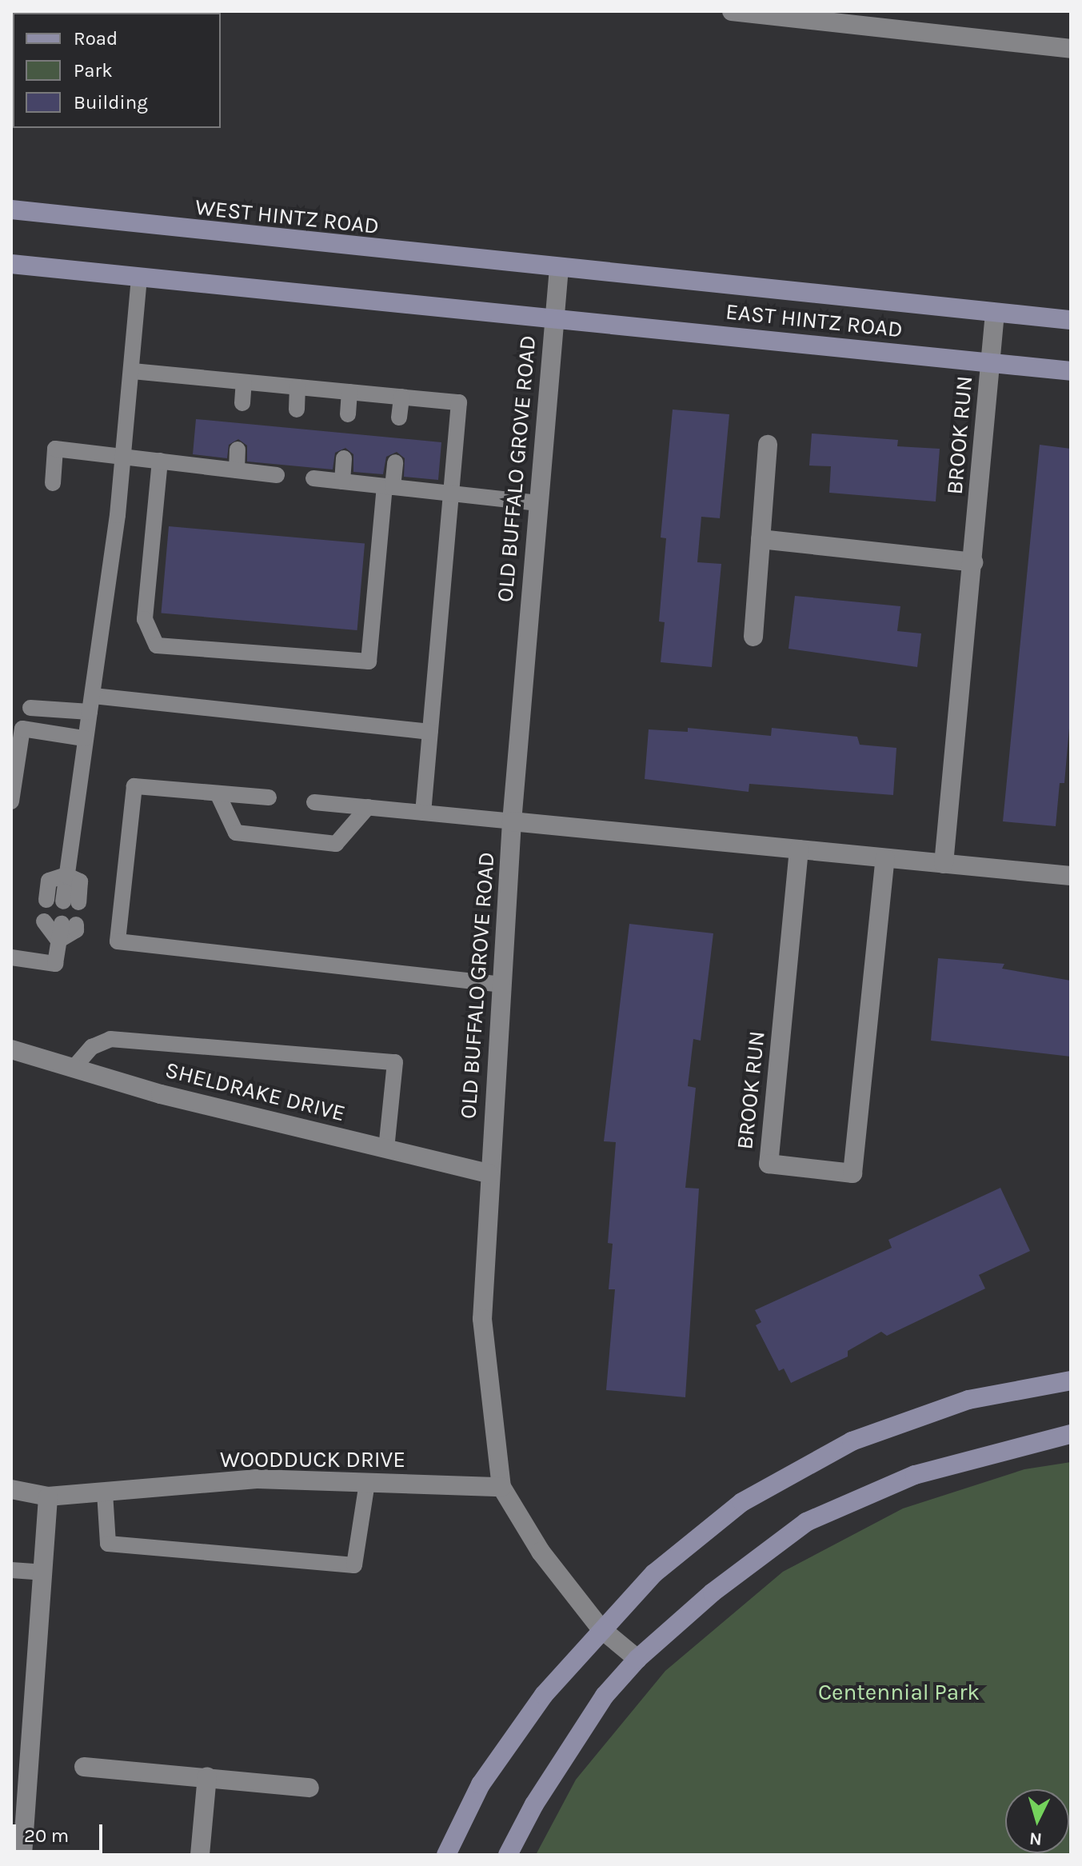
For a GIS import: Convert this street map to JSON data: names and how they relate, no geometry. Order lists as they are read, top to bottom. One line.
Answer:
{"streets":{"main road":["WEST HINTZ ROAD","EAST HINTZ ROAD"],"street":["BROOK RUN","OLD BUFFALO GROVE ROAD","SHELDRAKE DRIVE","WOODDUCK DRIVE"]},"crossings":[["WEST HINTZ ROAD","EAST HINTZ ROAD"],["WEST HINTZ ROAD","OLD BUFFALO GROVE ROAD"],["EAST HINTZ ROAD","BROOK RUN"],["EAST HINTZ ROAD","OLD BUFFALO GROVE ROAD"],["OLD BUFFALO GROVE ROAD","SHELDRAKE DRIVE"],["OLD BUFFALO GROVE ROAD","WOODDUCK DRIVE"]],"parks":["Centennial Park"],"legend":["Road","Park","Building"],"scale_bar":"20 m","north":"bottom"}
